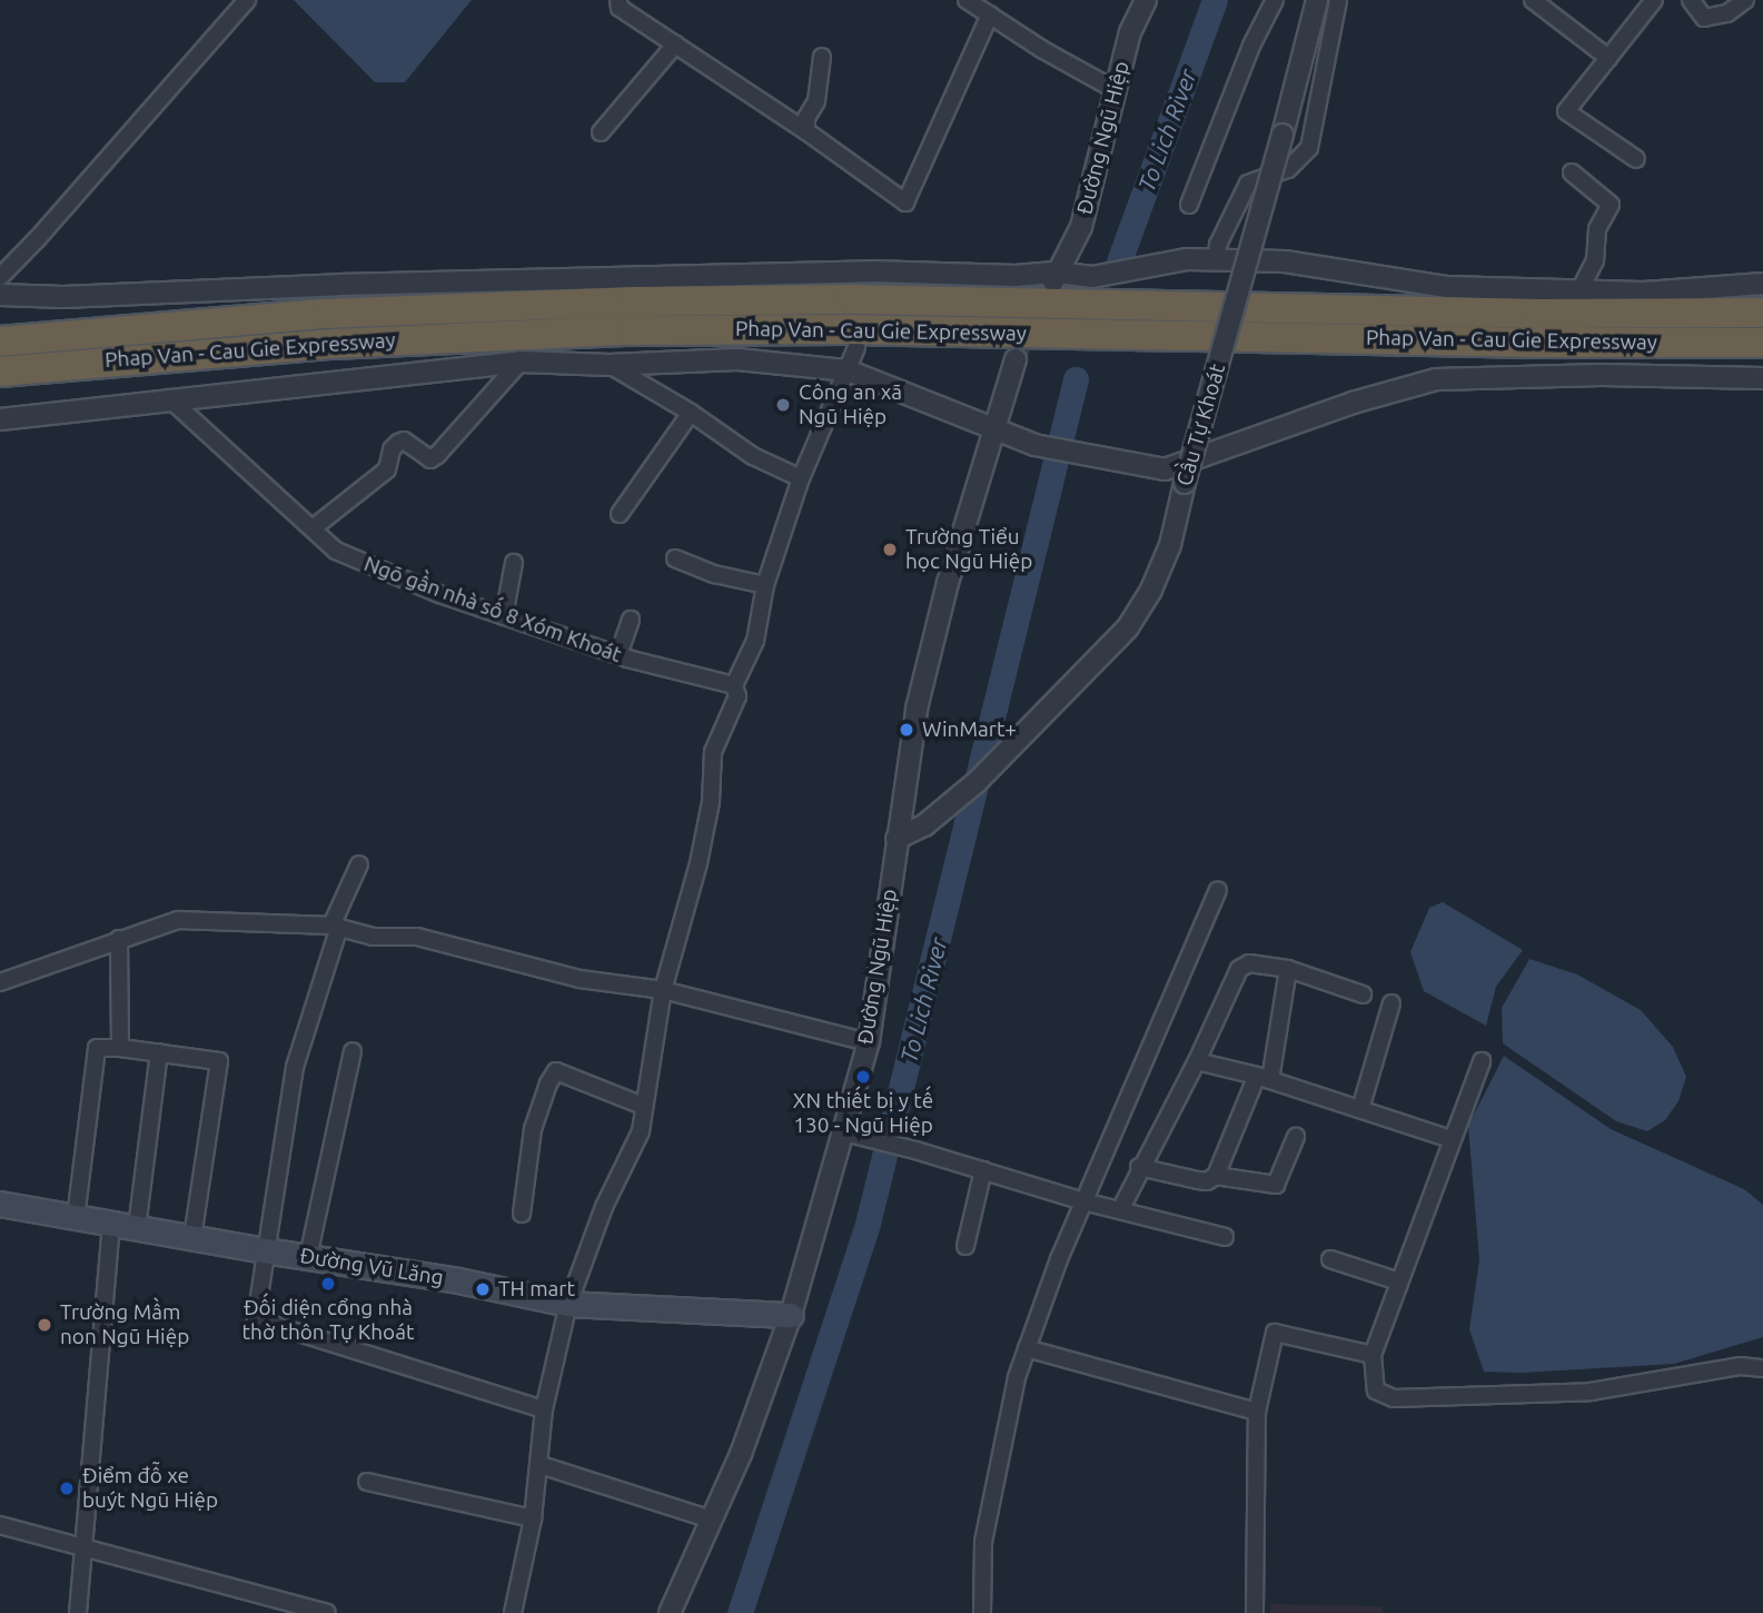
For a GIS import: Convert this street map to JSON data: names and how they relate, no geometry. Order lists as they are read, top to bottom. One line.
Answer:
{"streets":{"highway":["Phap Van - Cau Gie Expressway"],"main road":["Đường Vũ Lăng"],"street":["Đường Ngũ Hiệp","Cầu Tự Khoát","Ngõ gần nhà số 8 Xóm Khoát"]},"crossings":[["Đường Ngũ Hiệp","Cầu Tự Khoát"],["Đường Ngũ Hiệp","Đường Vũ Lăng"]],"water":["To Lich River"],"places":["Công an xã Ngũ Hiệp","Trường Tiểu học Ngũ Hiệp","WinMart+","XN thiết bị y tế 130 - Ngũ Hiệp","Đối diện cổng nhà thờ thôn Tự Khoát","TH mart","Trường Mầm non Ngũ Hiệp","Điểm đỗ xe buýt Ngũ Hiệp"]}
